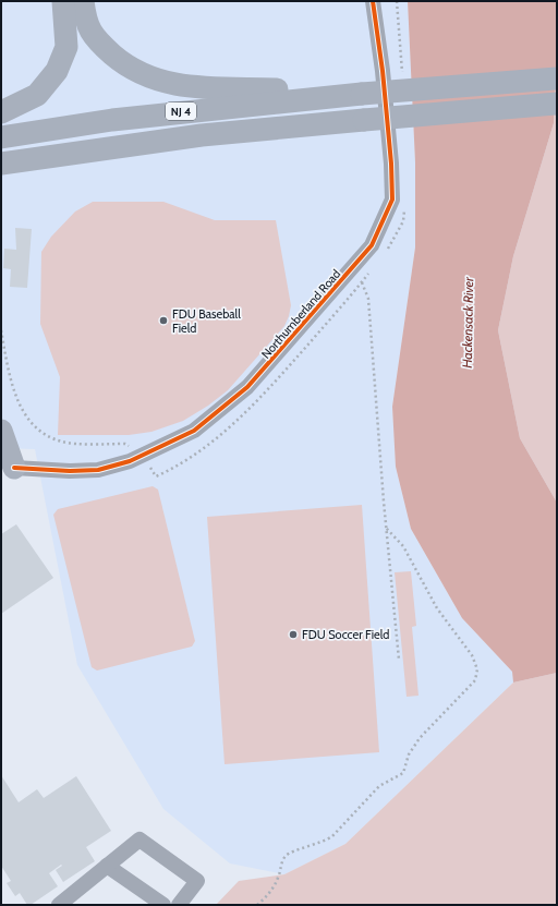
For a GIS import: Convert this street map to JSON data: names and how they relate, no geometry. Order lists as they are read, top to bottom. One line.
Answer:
{"streets":{"highway":["NJ 4"],"street":["Northumberland Road"]},"water":["Hackensack River"],"places":["FDU Baseball Field","FDU Soccer Field"]}
